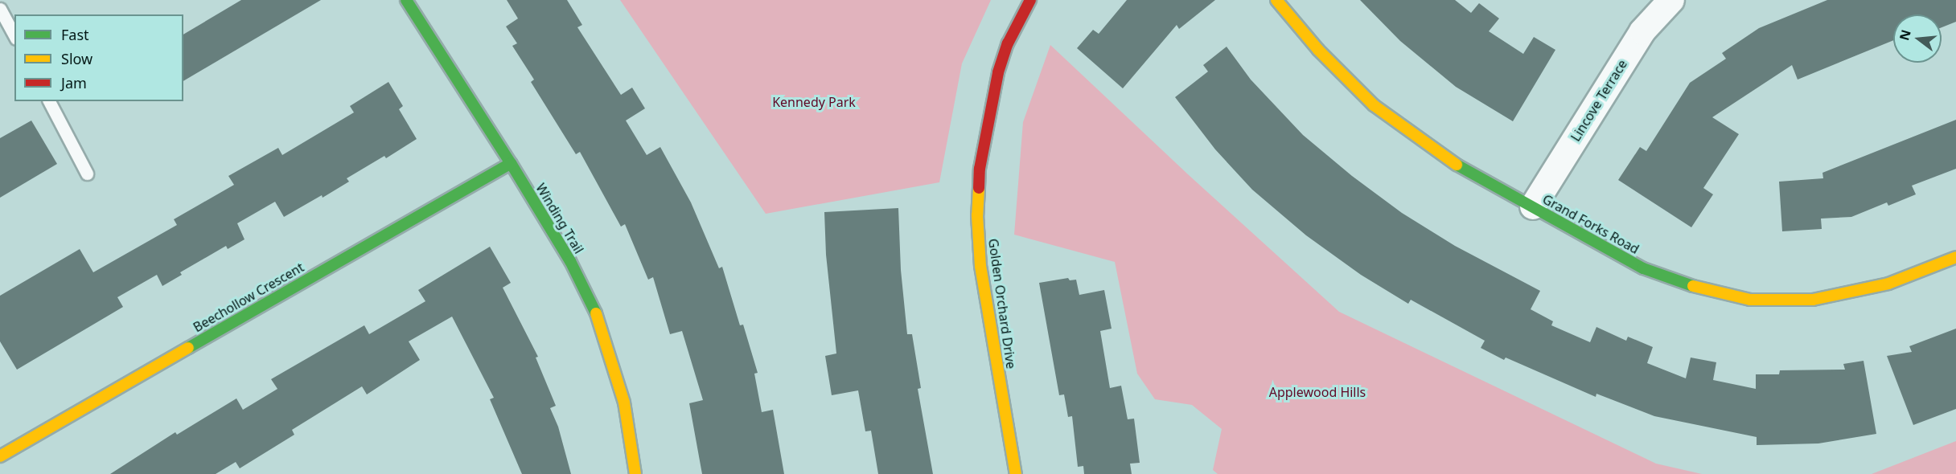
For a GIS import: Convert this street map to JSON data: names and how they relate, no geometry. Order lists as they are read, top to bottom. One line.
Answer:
{"streets":{"street":["Lincove Terrace","Winding Trail","Grand Forks Road","Beechollow Crescent","Golden Orchard Drive"]},"crossings":[["Lincove Terrace","Grand Forks Road"],["Winding Trail","Beechollow Crescent"]],"parks":["Kennedy Park","Applewood Hills"],"legend":["Fast","Slow","Jam"],"north":"left"}
